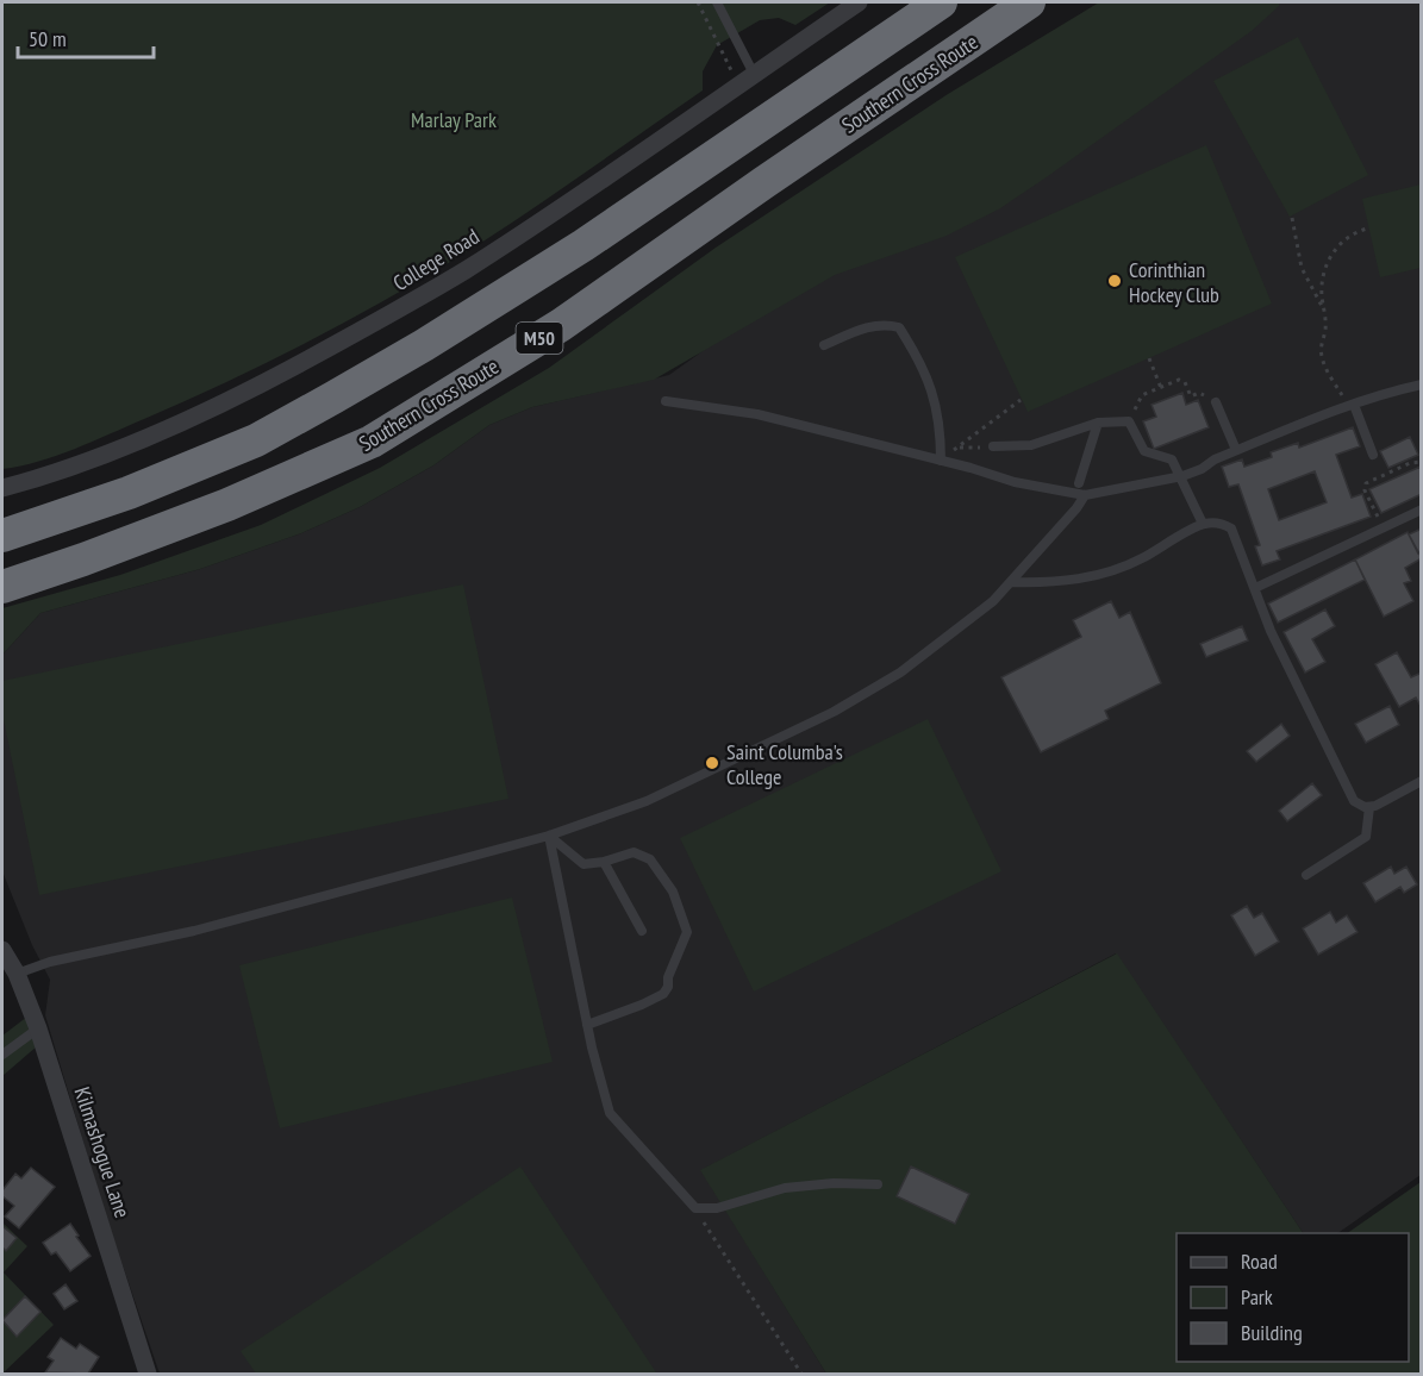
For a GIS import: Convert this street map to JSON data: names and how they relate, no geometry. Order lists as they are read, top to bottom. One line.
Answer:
{"streets":{"highway":["Southern Cross Route","M50"],"street":["College Road","Kilmashogue Lane"]},"parks":["Marlay Park"],"places":["Corinthian Hockey Club","Saint Columba's College"],"legend":["Road","Park","Building"],"scale_bar":"50 m"}
